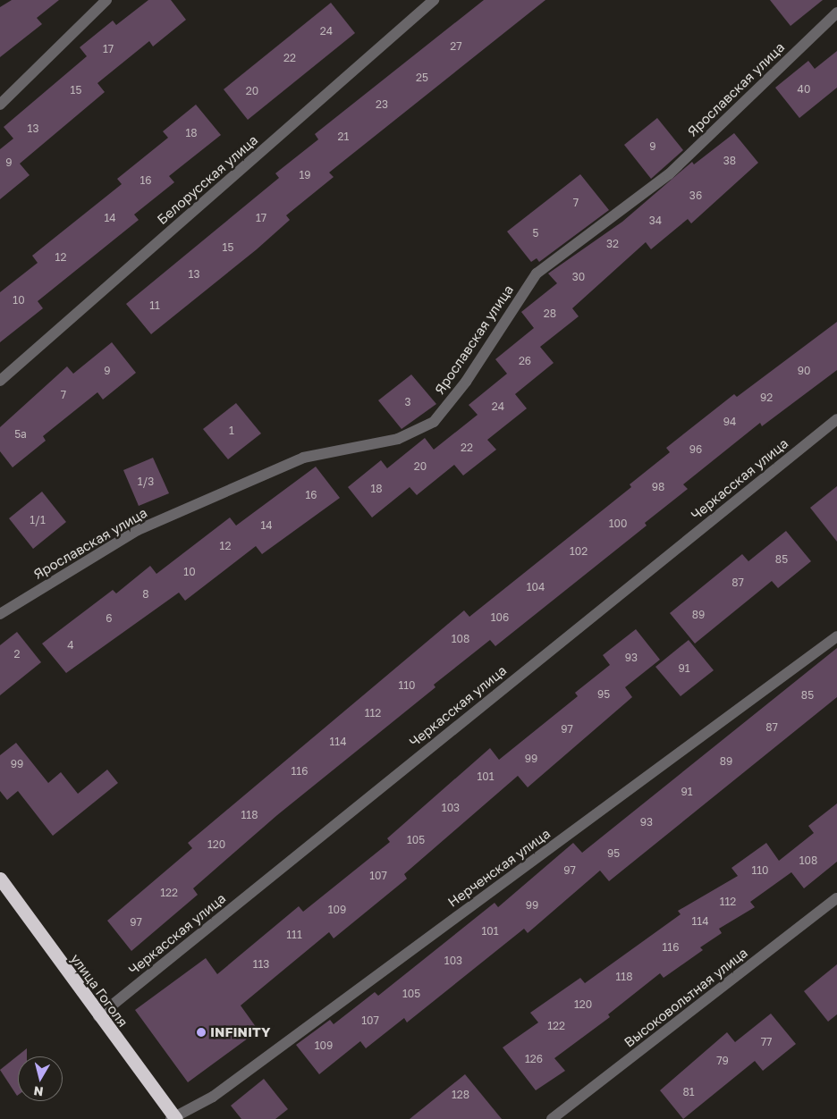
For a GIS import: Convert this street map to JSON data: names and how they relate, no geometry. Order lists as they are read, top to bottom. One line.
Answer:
{"streets":{"highway":["улица Гоголя"],"street":["Ярославская улица","Белорусская улица","Черкасская улица","Нерченская улица","Высоковольтная улица"]},"crossings":[["Черкасская улица","улица Гоголя"],["Нерченская улица","улица Гоголя"]],"places":["INFINITY"],"house_numbers":["24","27","17","22","25","40","15","20","23","13","18","21","9","38","9","19","16","36","7","14","17","34","5","32","15","12","13","30","10","11","28","26","9","90","7","92","3","24","94","1","5a","22","96","20","1/3","98","18","16","1/1","100","14","12","102","85","10","87","104","8","89","106","6","108","4","2","93","91","110","95","85","112","87","97","114","99","89","99","116","101","91","103","118","93","105","120","95","108","97","110","107","122","112","99","109","114","97","101","111","116","103","113","118","105","120","107","122","77","109","126","79","81","128"],"north":"bottom"}
